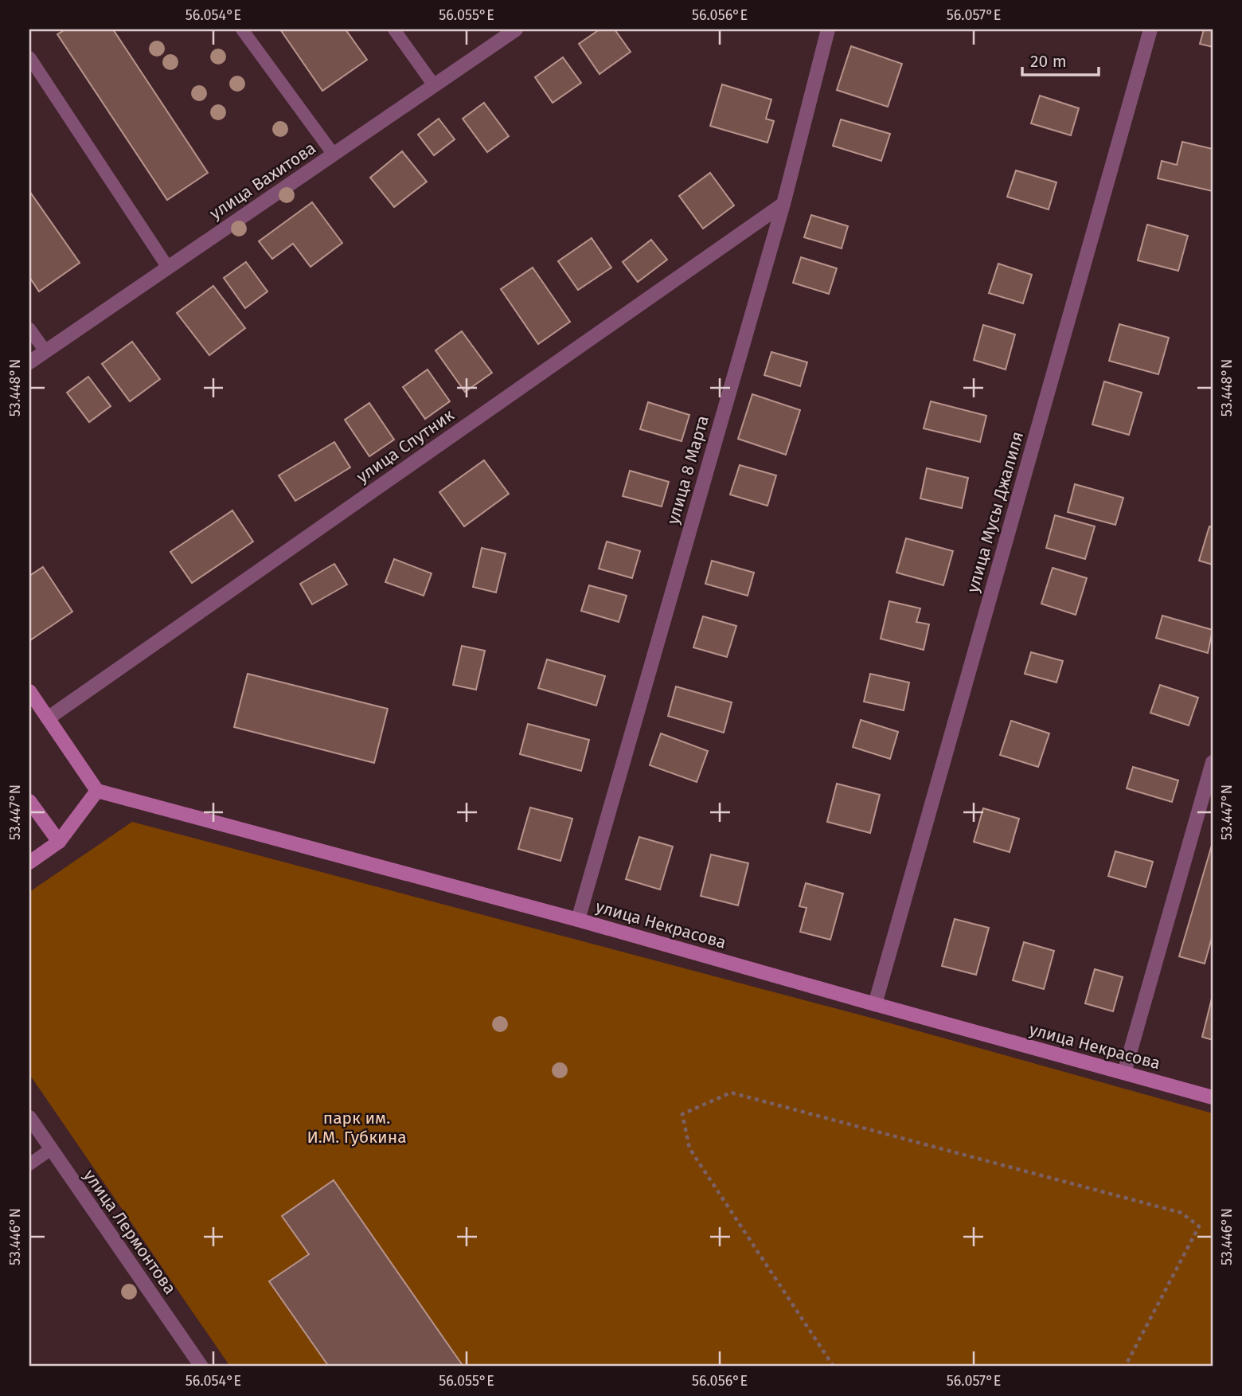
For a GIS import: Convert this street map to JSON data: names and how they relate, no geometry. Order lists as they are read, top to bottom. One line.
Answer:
{"streets":{"street":["улица Вахитова","улица Спутник","улица 8 Марта","улица Мусы Джалиля","улица Некрасова","улица Лермонтова"]},"crossings":[["улица Спутник","улица 8 Марта"],["улица 8 Марта","улица Некрасова"],["улица Мусы Джалиля","улица Некрасова"]],"parks":["парк им. И.М. Губкина"],"scale_bar":"20 m","coordinates":["56.054°E","56.055°E","56.056°E","56.057°E","53.448°N","53.447°N","53.446°N"]}
